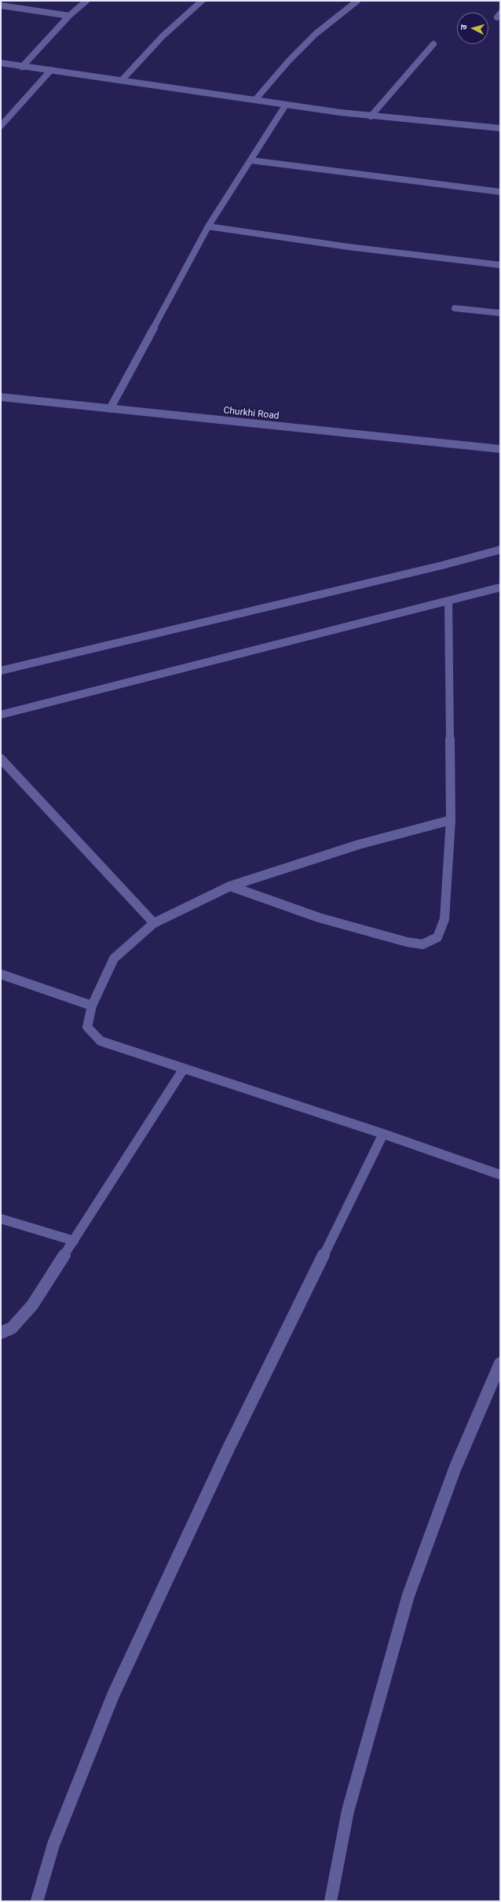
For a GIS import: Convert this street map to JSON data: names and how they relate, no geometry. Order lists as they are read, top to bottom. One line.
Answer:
{"streets":{"street":["Churkhi Road"]},"north":"left"}
